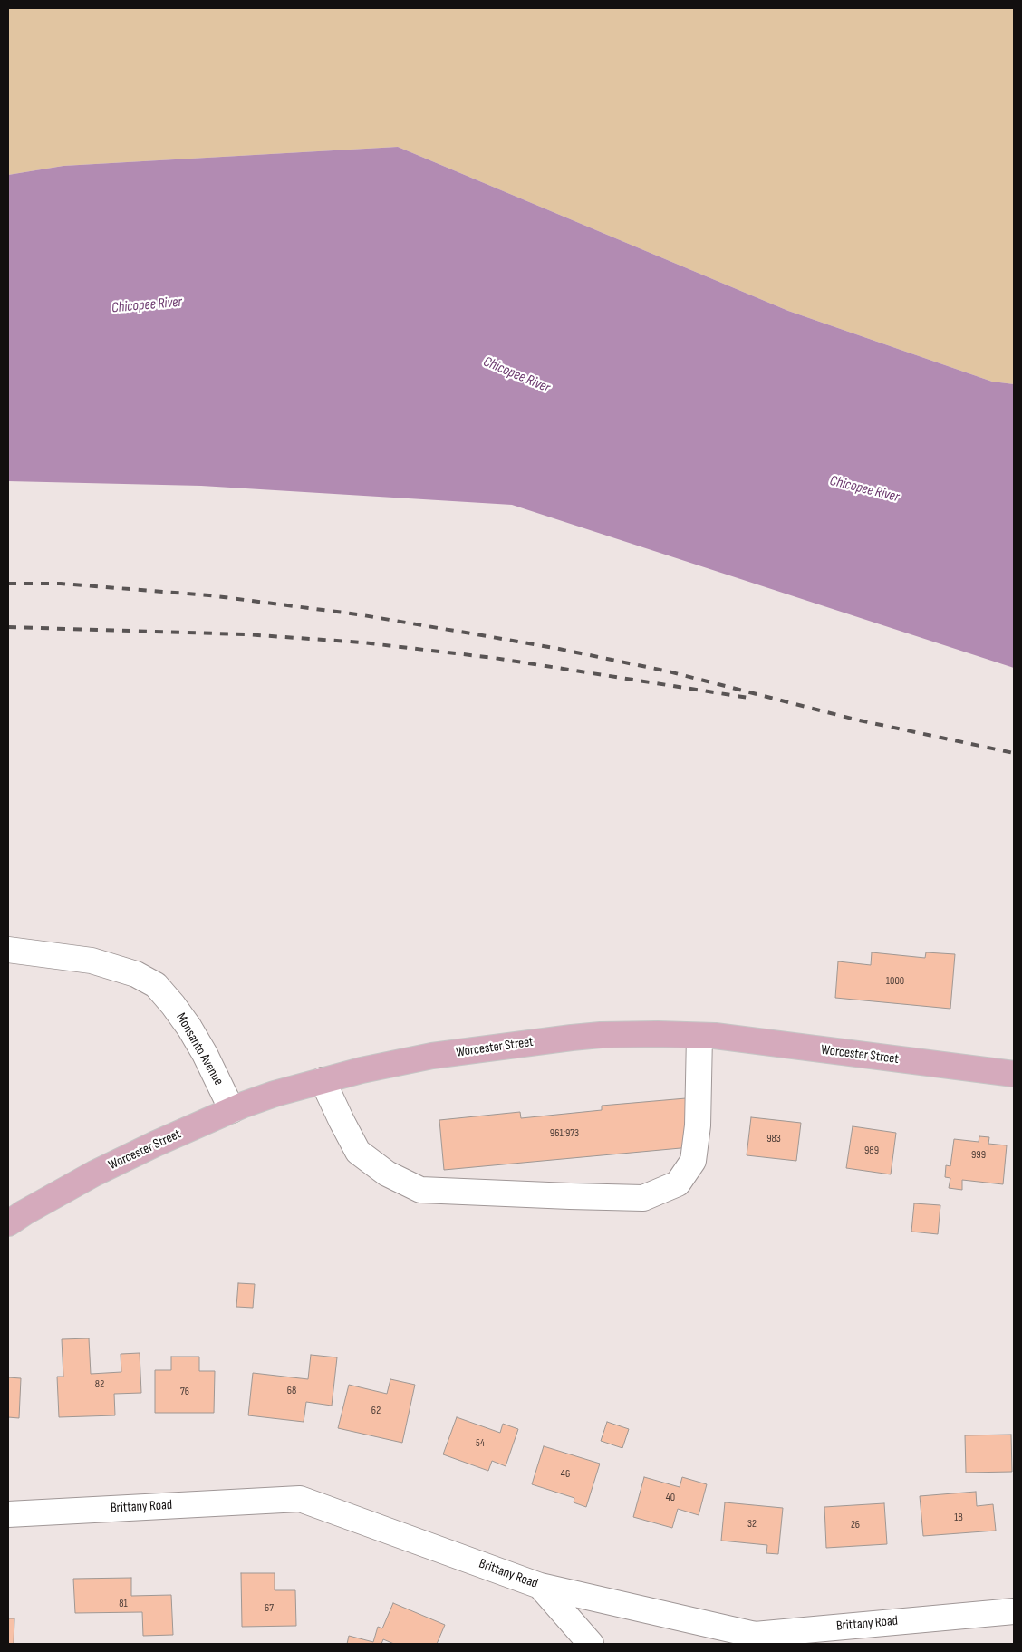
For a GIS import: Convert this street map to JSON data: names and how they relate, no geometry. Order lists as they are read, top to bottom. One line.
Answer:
{"streets":{"main road":["Worcester Street"],"street":["Monsanto Avenue","Brittany Road"]},"crossings":[["Worcester Street","Monsanto Avenue"]],"water":["Chicopee River"],"house_numbers":["1000","961;973","983","989","999","82","68","76","62","54","46","40","18","32","26","81","67"]}
